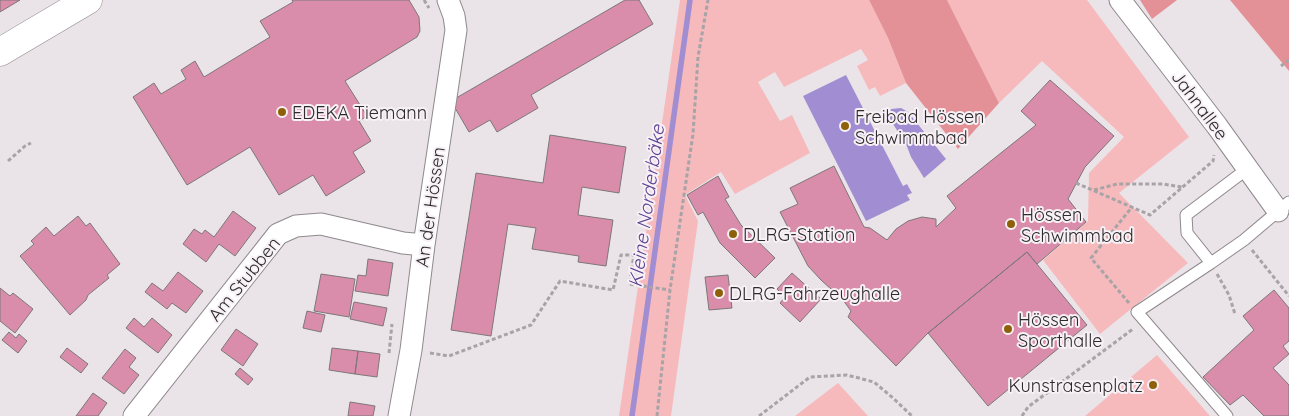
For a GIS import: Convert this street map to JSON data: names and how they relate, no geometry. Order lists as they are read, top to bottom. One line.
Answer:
{"streets":{"street":["Jahnallee","An der Hössen","Am Stubben"]},"crossings":[["An der Hössen","Am Stubben"]],"water":["Kleine Norderbäke"],"places":["EDEKA Tiemann","Freibad Hössen Schwimmbad","Hössen Schwimmbad","DLRG-Station","DLRG-Fahrzeughalle","Hössen Sporthalle","Kunstrasenplatz"]}
